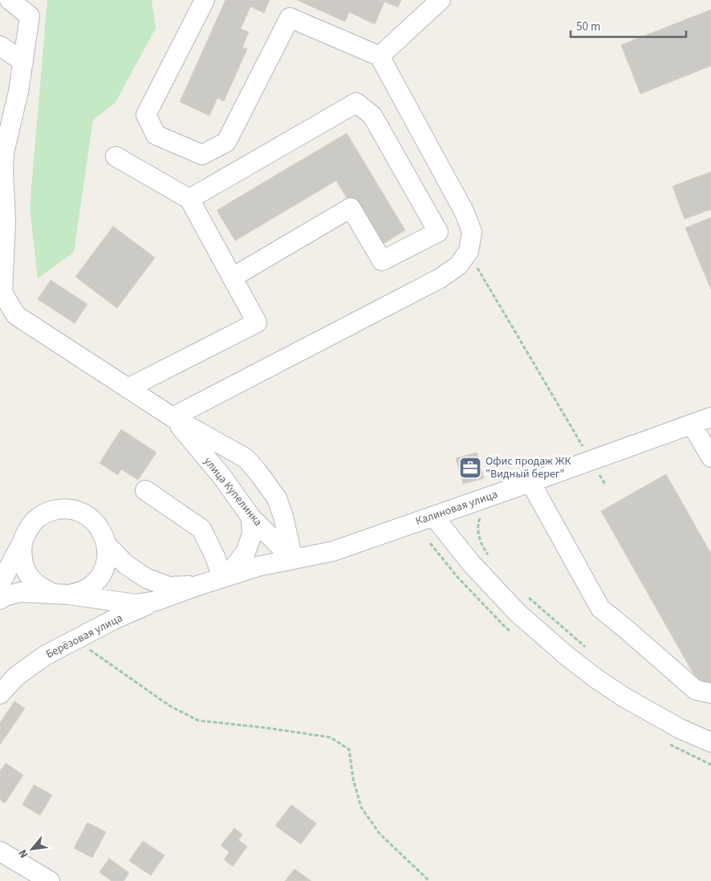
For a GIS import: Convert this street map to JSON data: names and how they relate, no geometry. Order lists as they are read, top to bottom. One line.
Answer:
{"streets":{"street":["улица Купелинка","Калиновая улица","Берёзовая улица"]},"crossings":[["улица Купелинка","Калиновая улица"]],"places":{"office":["Офис продаж ЖК \"Видный берег\""]},"scale_bar":"50 m","north":"bottom left"}
